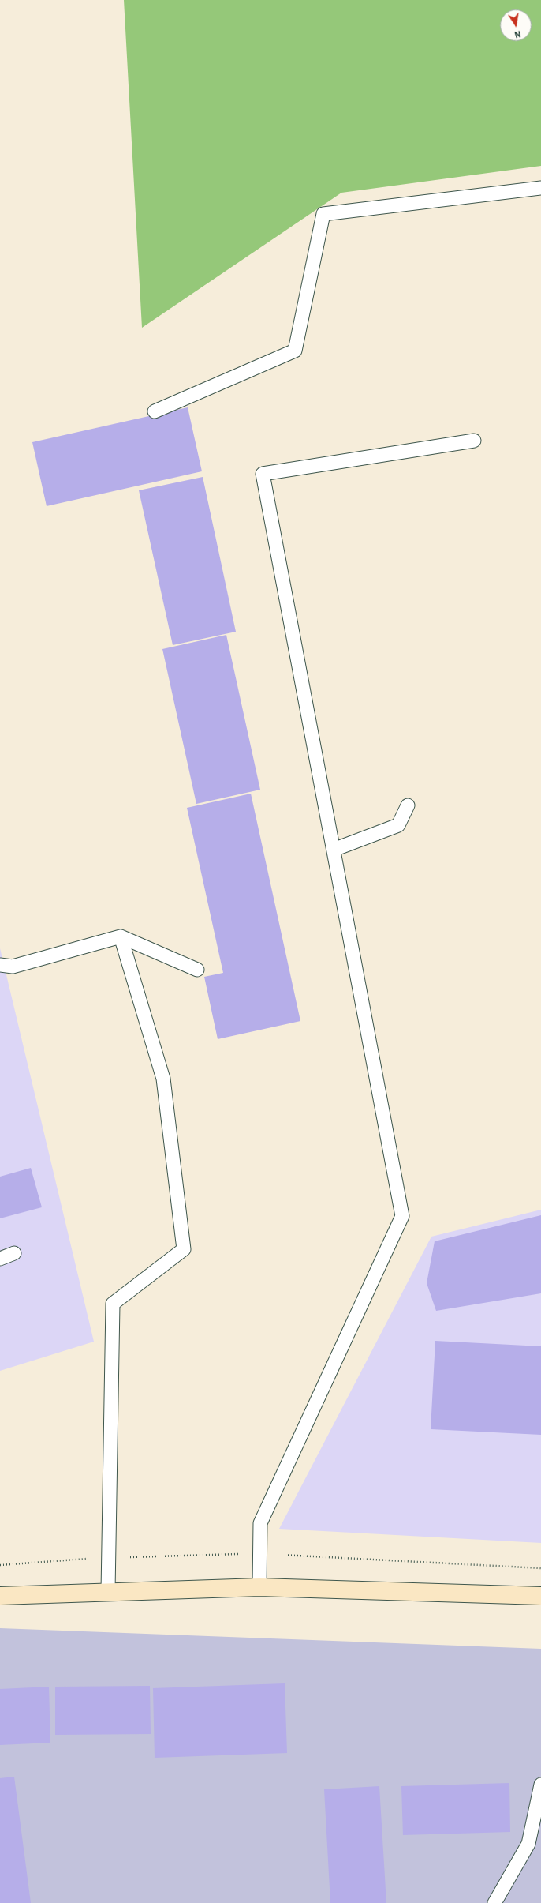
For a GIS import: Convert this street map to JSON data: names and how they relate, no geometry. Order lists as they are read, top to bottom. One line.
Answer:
{"north":"bottom"}
